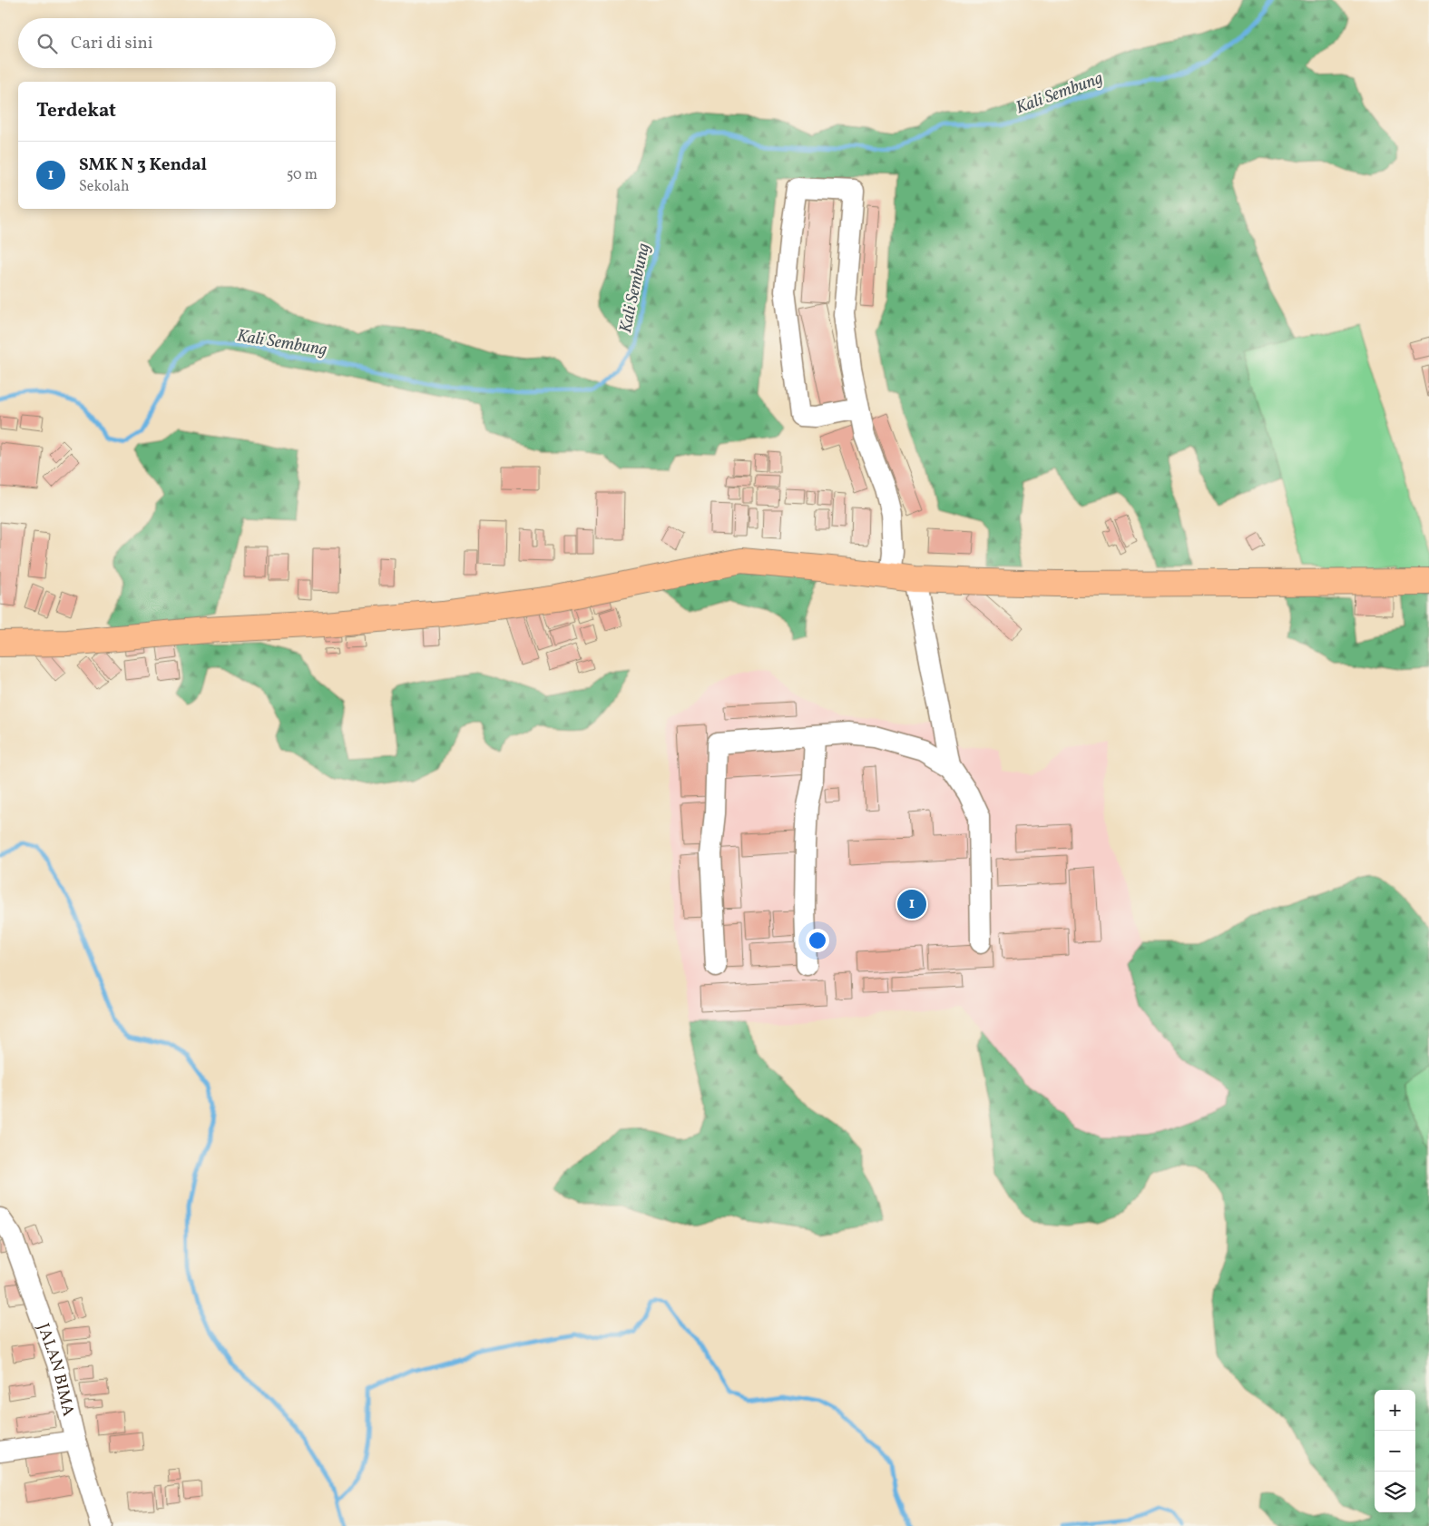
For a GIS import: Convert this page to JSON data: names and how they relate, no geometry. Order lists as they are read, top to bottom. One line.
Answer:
{"streets":{"street":["JALAN BIMA"]},"water":["Kali Sembung"],"page":{"search":"Cari di sini","heading":"Terdekat","list":[{"mark":"1","name":"SMK N 3 Kendal","note":"Sekolah","value":"50 m"}],"pins":"1","map_buttons":["+","−"]}}
